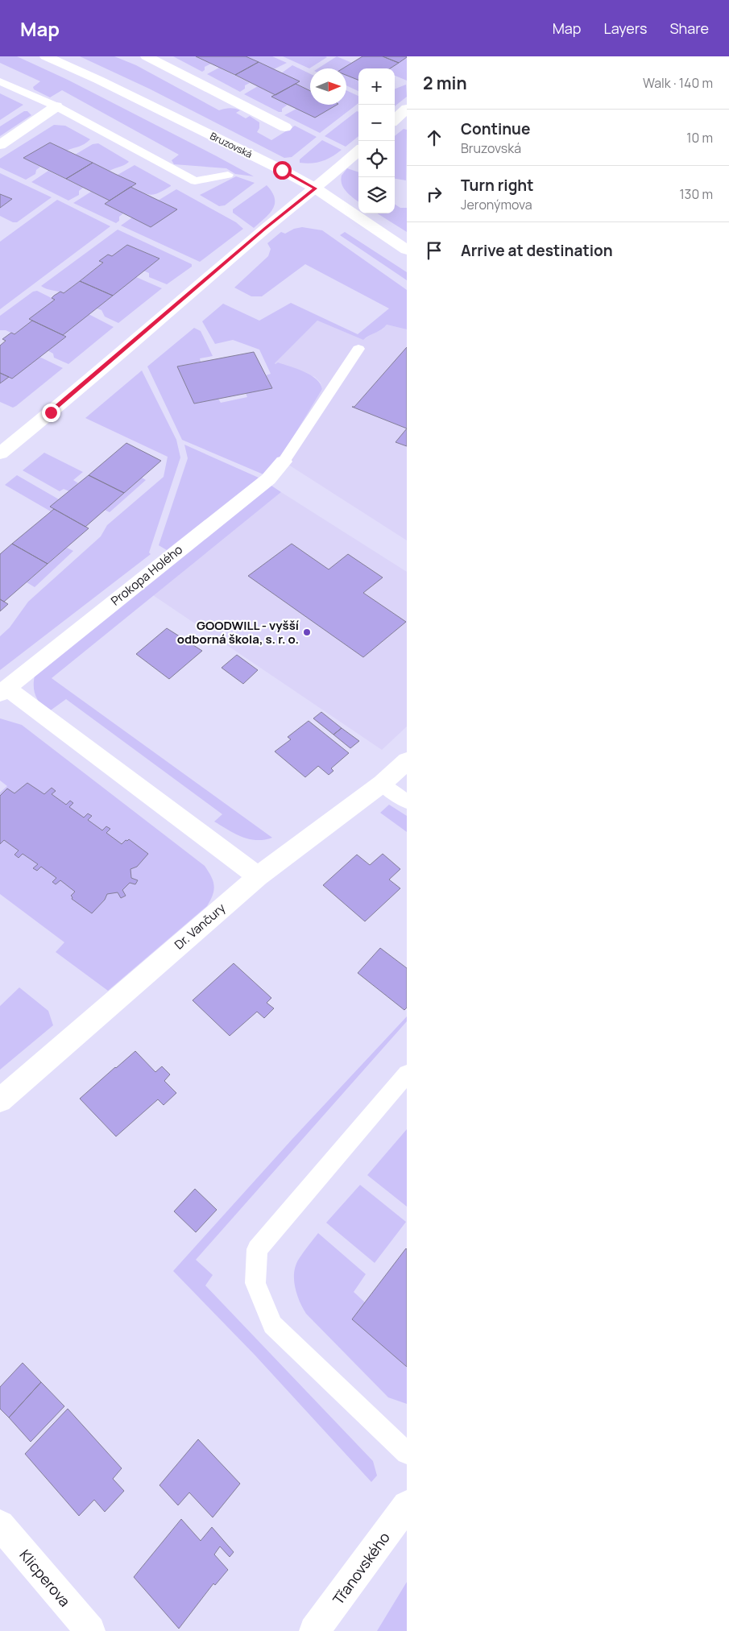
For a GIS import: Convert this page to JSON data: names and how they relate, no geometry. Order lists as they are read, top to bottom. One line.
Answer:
{"streets":{"street":["Bruzovská","Prokopa Holého","Dr. Vančury","Třanovského","Klicperova"]},"crossings":[["Prokopa Holého","Dr. Vančury"]],"places":["GOODWILL - vyšší odborná škola, s. r. o."],"north":"right","page":{"header":"Map","nav":["Map","Layers","Share"],"heading":["2 min","Walk · 140 m"],"map_buttons":["+","−"],"list":[["Continue","Bruzovská","10 m"],["Turn right","Jeronýmova","130 m"],"Arrive at destination"]}}
